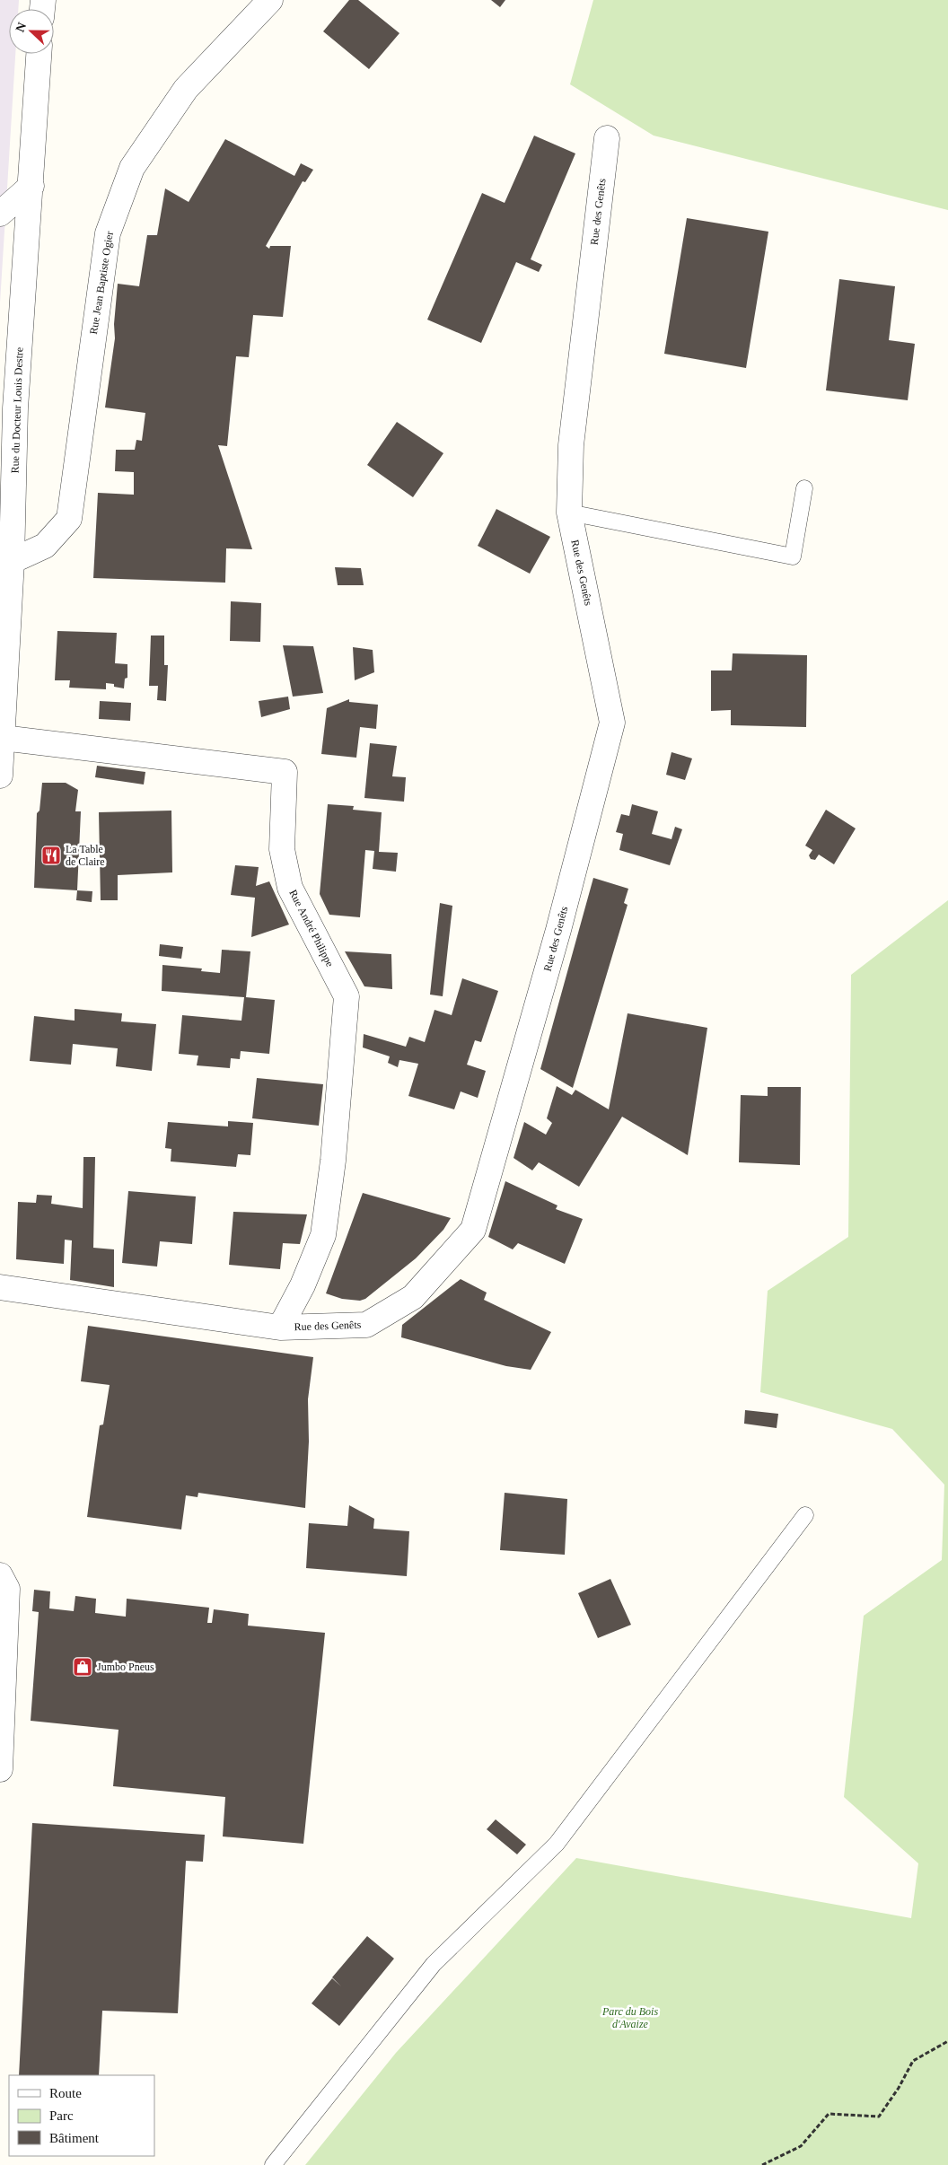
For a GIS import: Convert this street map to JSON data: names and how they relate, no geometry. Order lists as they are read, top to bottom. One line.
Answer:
{"streets":{"street":["Rue des Genêts","Rue Jean Baptiste Ogier","Rue du Docteur Louis Destre","Rue André Philippe"]},"crossings":[["Rue des Genêts","Rue André Philippe"],["Rue Jean Baptiste Ogier","Rue du Docteur Louis Destre"],["Rue du Docteur Louis Destre","Rue André Philippe"]],"parks":["Parc du Bois d'Avaize"],"places":{"restaurant":["La Table de Claire"],"shop":["Jumbo Pneus"]},"legend":["Route","Parc","Bâtiment"],"north":"left"}
